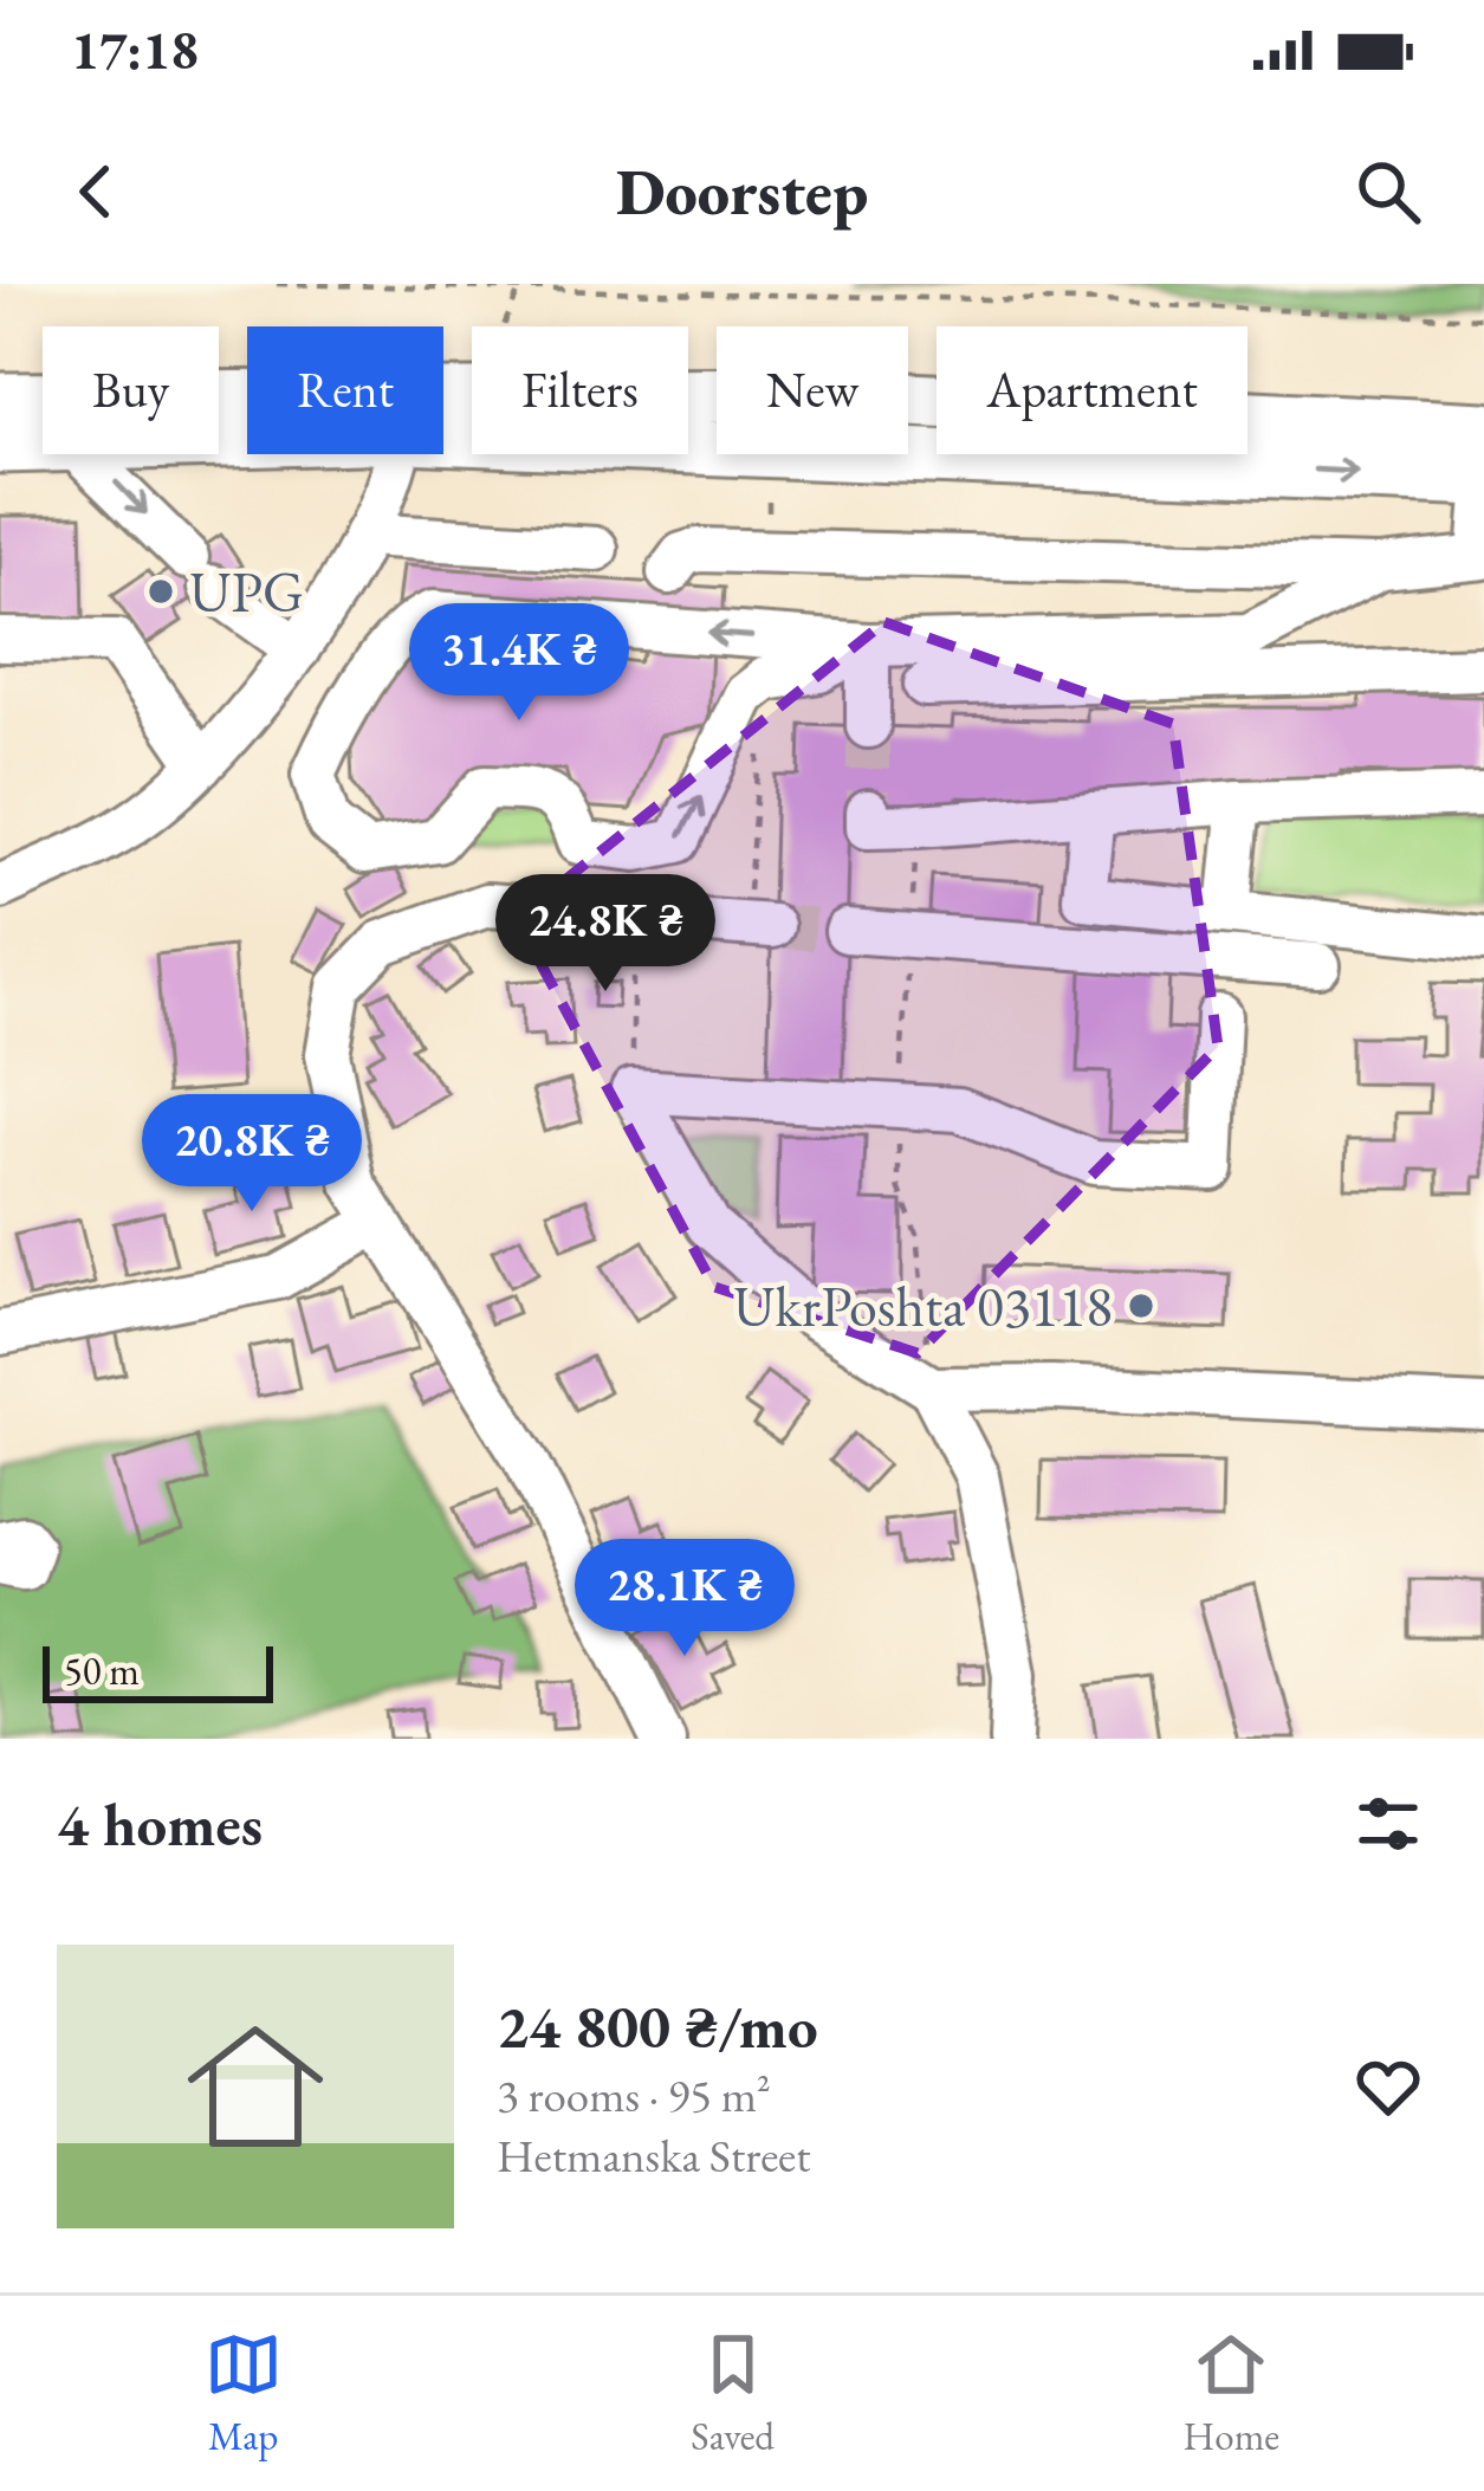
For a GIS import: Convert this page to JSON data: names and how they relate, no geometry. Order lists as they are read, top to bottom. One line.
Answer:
{"places":["UPG","UkrPoshta 03118"],"scale_bar":"50 m","page":{"status":"17:18","header":"Doorstep","chip":["Buy","Rent","Filters","New","Apartment"],"price":["31.4K ₴","24.8K ₴","20.8K ₴","28.1K ₴"],"scale":"50 m","heading":"4 homes","list":[{"name":"24 800 ₴/mo","note":"3 rooms · 95 m² · Hetmanska Street"}],"tabs":["Map","Saved","Home"]}}
